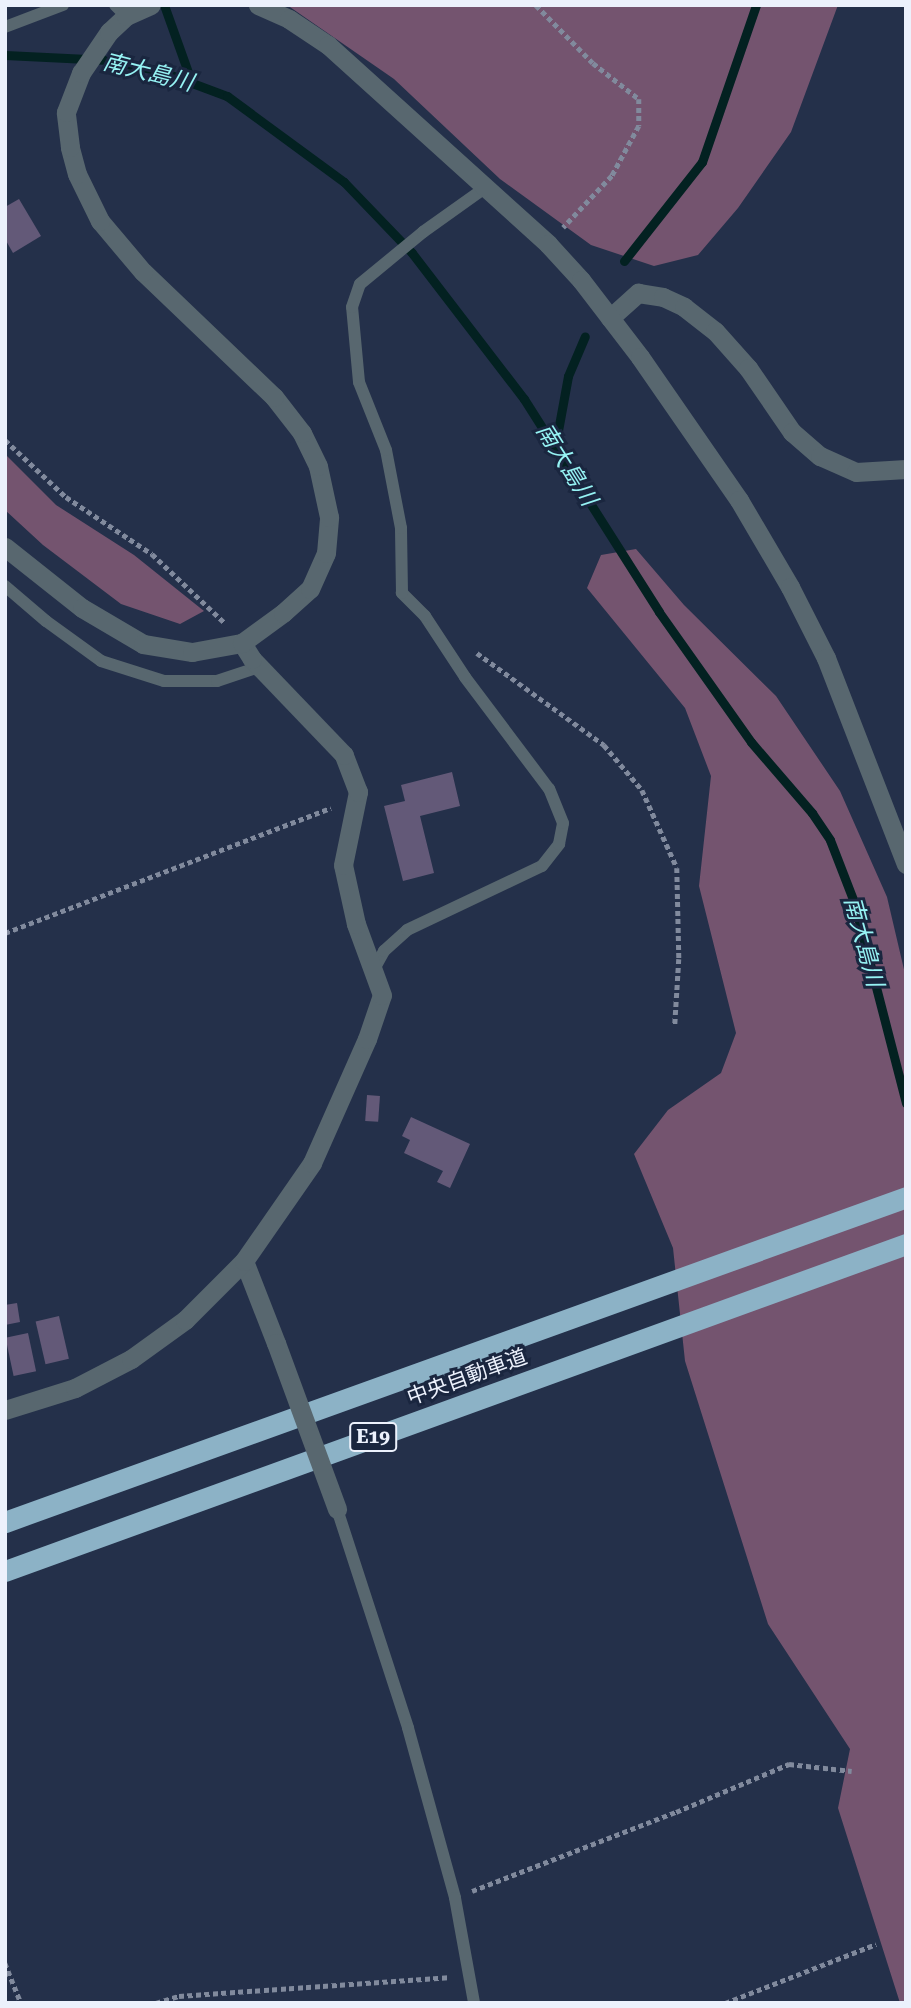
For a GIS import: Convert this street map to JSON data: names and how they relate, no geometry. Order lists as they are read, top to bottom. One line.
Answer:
{"streets":{"highway":["中央自動車道","E19"]},"water":["南大島川"]}
